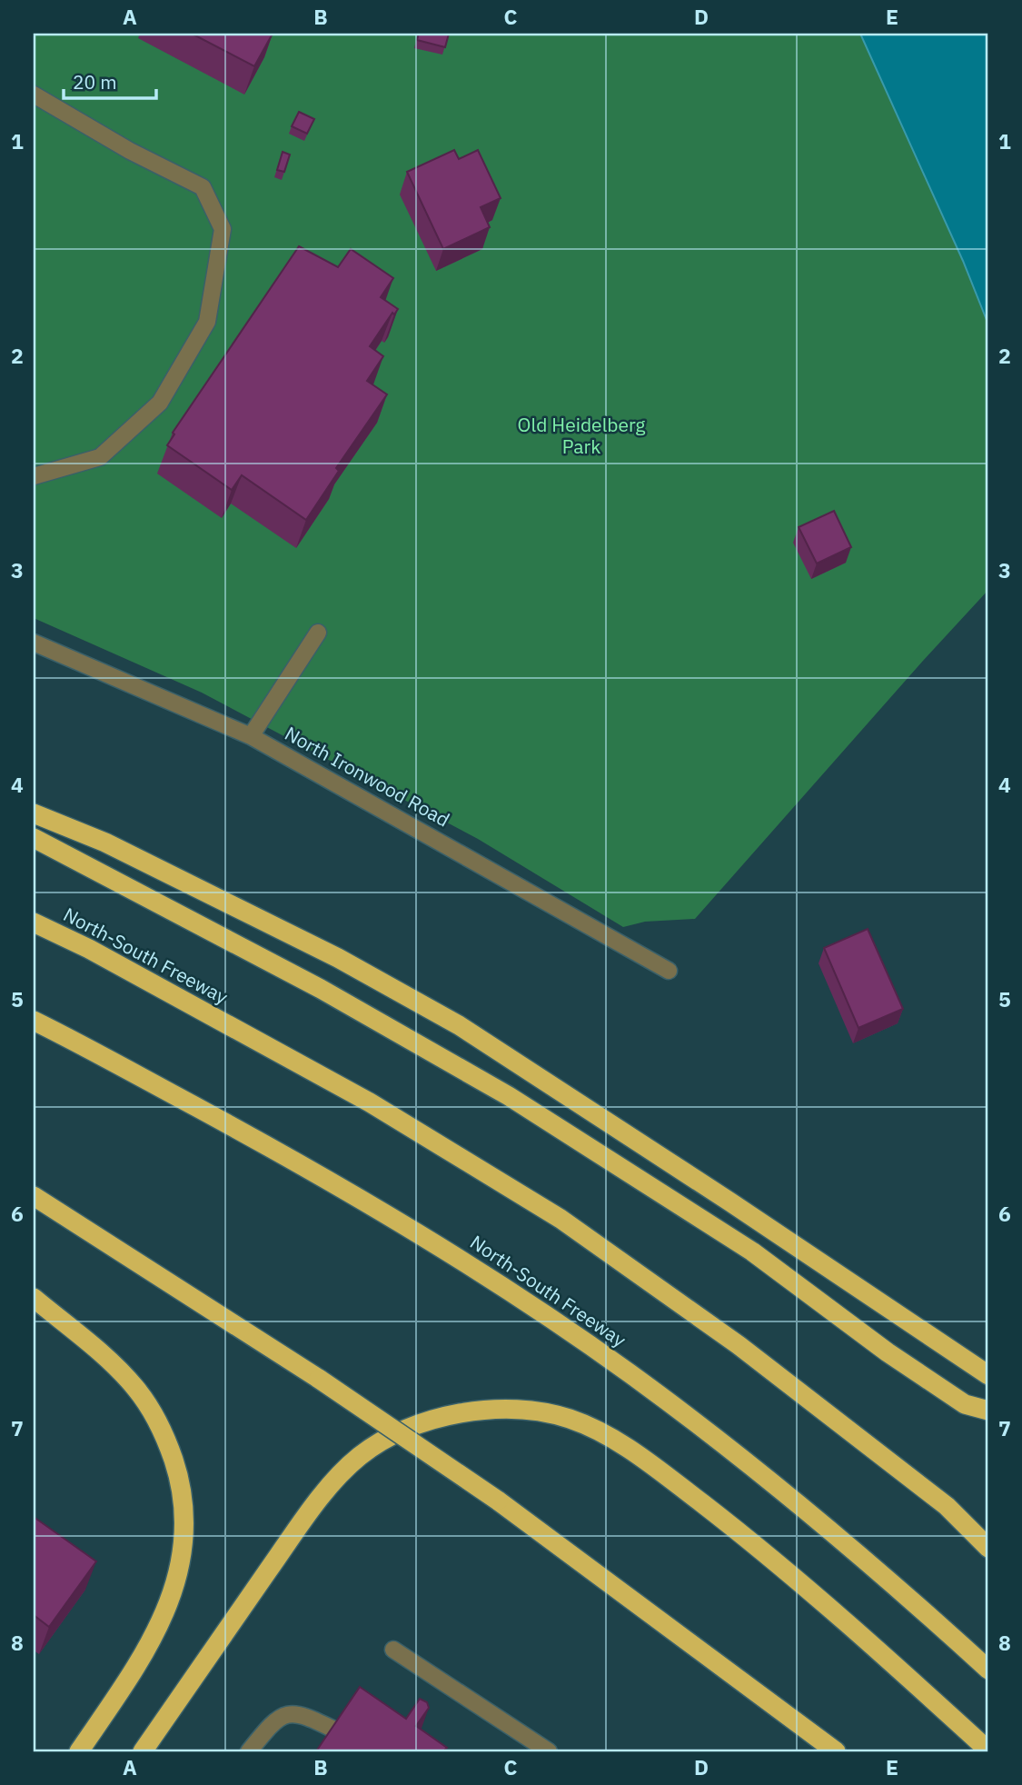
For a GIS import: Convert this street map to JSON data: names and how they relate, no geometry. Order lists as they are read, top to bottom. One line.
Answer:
{"streets":{"highway":["North-South Freeway"],"street":["North Ironwood Road"]},"parks":["Old Heidelberg Park"],"scale_bar":"20 m","grid":{"columns":["A","B","C","D","E"],"rows":["1","2","3","4","5","6","7","8"]}}
